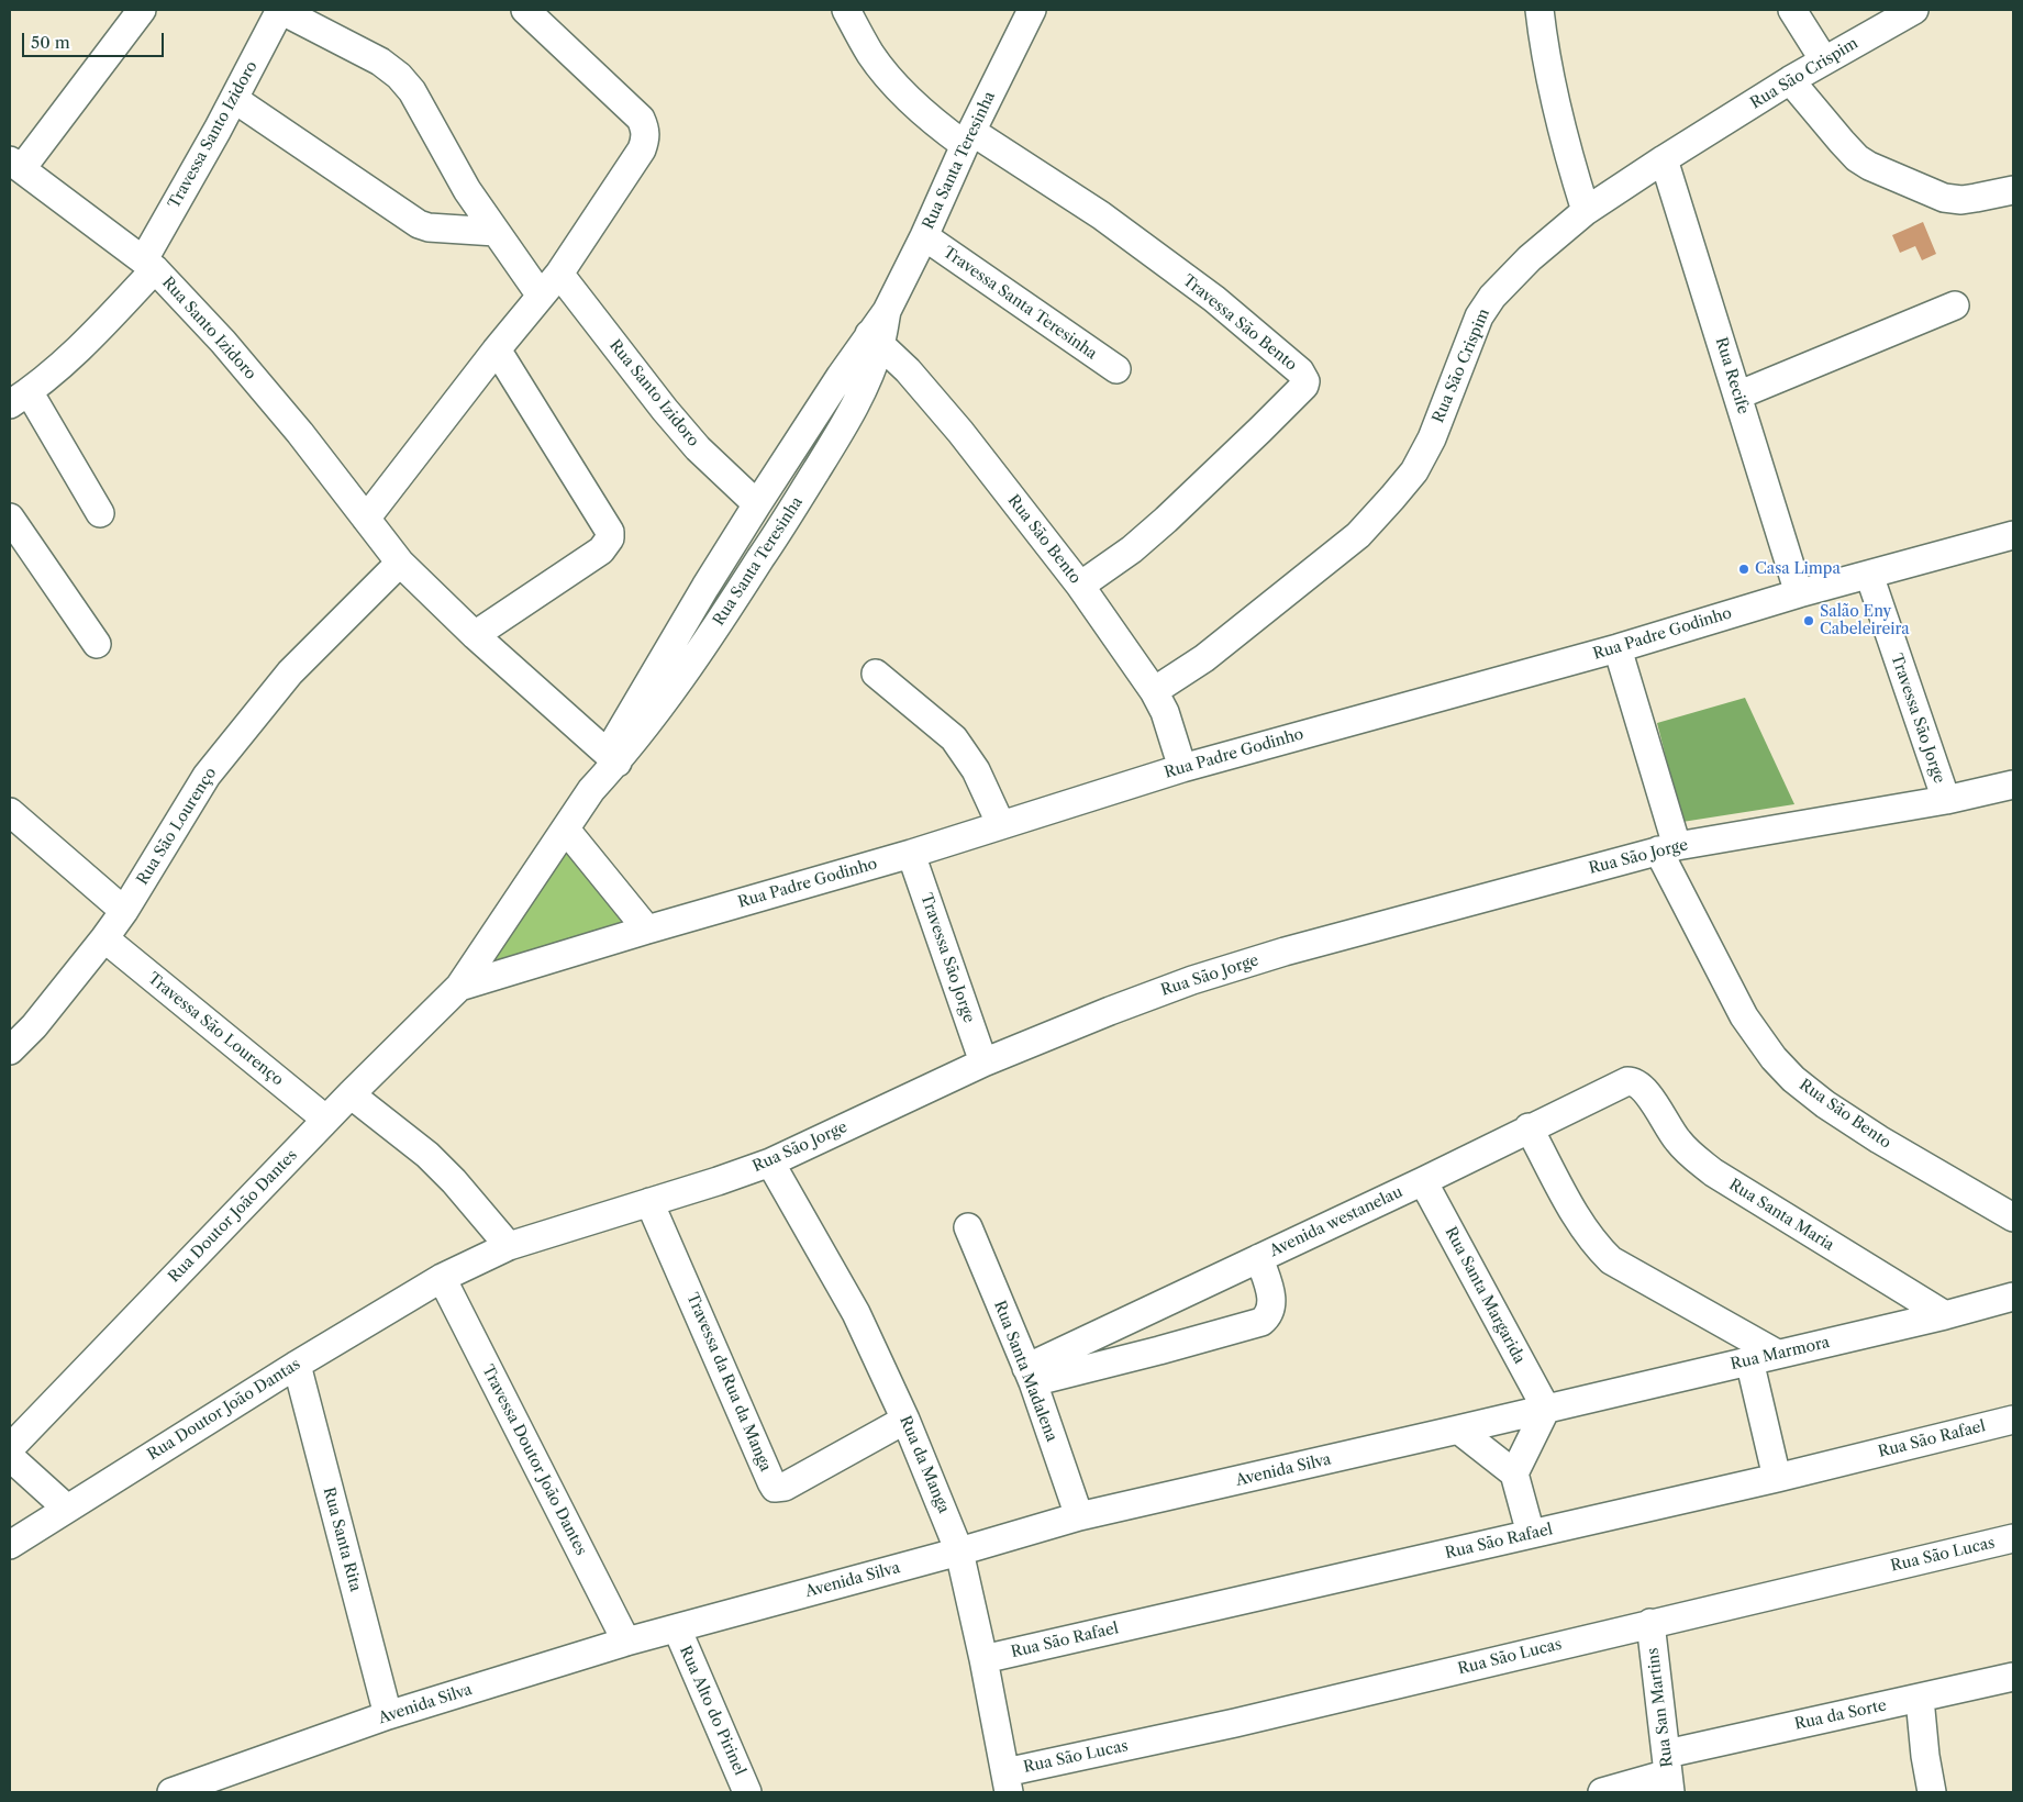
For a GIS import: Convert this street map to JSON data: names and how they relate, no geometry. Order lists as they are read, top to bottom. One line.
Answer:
{"streets":{"street":["Rua São Crispim","Travessa Santo Izidoro","Rua Santa Teresinha","Travessa Santa Teresinha","Travessa São Bento","Rua Santo Izidoro","Rua Recife","Rua São Bento","Rua Padre Godinho","Travessa São Jorge","Rua São Lourenço","Rua São Jorge","Travessa São Lourenço","Rua Santa Maria","Rua Doutor João Dantes","Avenida westanelau","Rua Santa Margarida","Rua Marmora","Rua Santa Madalena","Travessa da Rua da Manga","Rua Doutor João Dantas","Rua São Rafael","Travessa Doutor João Dantes","Rua da Manga","Avenida Silva","Rua Santa Rita","Rua São Lucas","Rua San Martins","Rua Alto do Pirinel","Rua da Sorte"]},"crossings":[["Rua São Crispim","Rua Recife"],["Rua São Crispim","Rua São Bento"],["Travessa Santo Izidoro","Rua Santo Izidoro"],["Rua Santa Teresinha","Travessa Santa Teresinha"],["Rua Santa Teresinha","Travessa São Bento"],["Rua Santa Teresinha","Rua Santo Izidoro"],["Rua Santa Teresinha","Rua São Bento"],["Rua Santa Teresinha","Rua Padre Godinho"],["Rua Santa Teresinha","Rua Doutor João Dantes"],["Travessa São Bento","Rua São Bento"],["Rua Santo Izidoro","Rua São Lourenço"],["Rua Recife","Rua Padre Godinho"],["Rua São Bento","Rua Padre Godinho"],["Rua São Bento","Rua São Jorge"],["Rua Padre Godinho","Travessa São Jorge"],["Rua Padre Godinho","Rua Doutor João Dantes"],["Travessa São Jorge","Rua São Jorge"],["Rua São Lourenço","Travessa São Lourenço"],["Rua São Jorge","Travessa da Rua da Manga"],["Rua São Jorge","Rua Doutor João Dantas"],["Rua São Jorge","Travessa Doutor João Dantes"],["Rua São Jorge","Rua da Manga"],["Travessa São Lourenço","Rua Doutor João Dantes"],["Rua Santa Maria","Avenida westanelau"],["Rua Santa Maria","Rua Marmora"],["Avenida westanelau","Rua Santa Margarida"],["Avenida westanelau","Rua Santa Madalena"],["Rua Santa Margarida","Rua Marmora"],["Rua Santa Margarida","Avenida Silva"],["Rua Marmora","Avenida Silva"],["Rua Santa Madalena","Avenida Silva"],["Travessa da Rua da Manga","Rua da Manga"],["Rua Doutor João Dantas","Travessa Doutor João Dantes"],["Rua Doutor João Dantas","Rua Santa Rita"],["Rua São Rafael","Rua da Manga"],["Travessa Doutor João Dantes","Avenida Silva"],["Rua da Manga","Avenida Silva"],["Rua da Manga","Rua São Lucas"],["Avenida Silva","Rua Santa Rita"],["Avenida Silva","Rua Alto do Pirinel"],["Rua São Lucas","Rua San Martins"],["Rua San Martins","Rua da Sorte"]],"places":["Casa Limpa","Salão Eny Cabeleireira"],"scale_bar":"50 m"}
